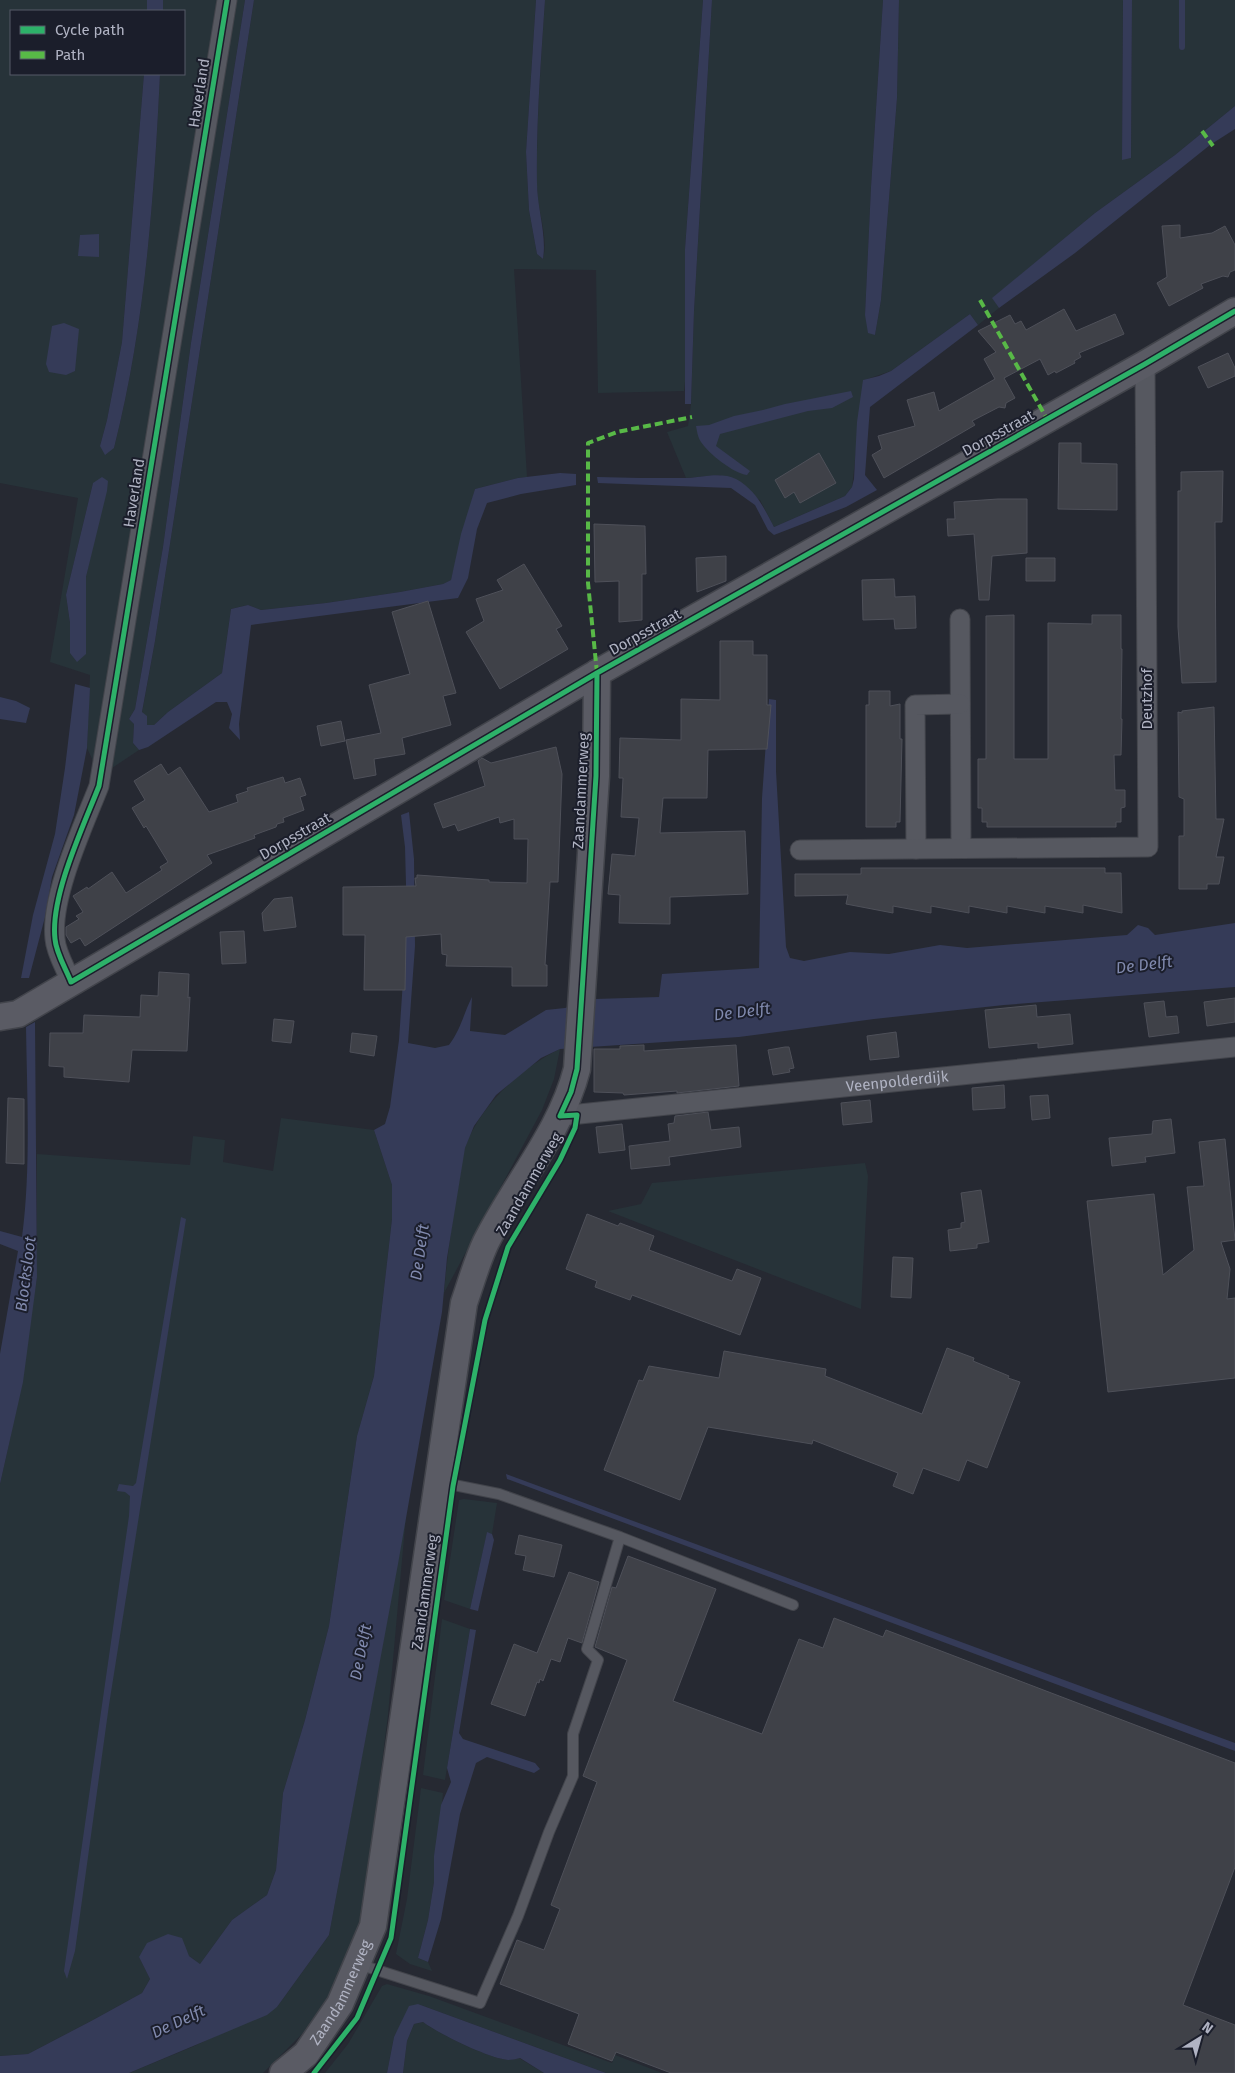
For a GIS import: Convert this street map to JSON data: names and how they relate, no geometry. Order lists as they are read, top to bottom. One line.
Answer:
{"streets":{"street":["Haverland","Dorpsstraat","Deutzhof","Zaandammerweg","Veenpolderdijk"]},"crossings":[["Haverland","Dorpsstraat"],["Dorpsstraat","Deutzhof"],["Dorpsstraat","Zaandammerweg"],["Zaandammerweg","Veenpolderdijk"]],"water":["De Delft","Blocksloot"],"legend":["Cycle path","Path"],"north":"top right"}
